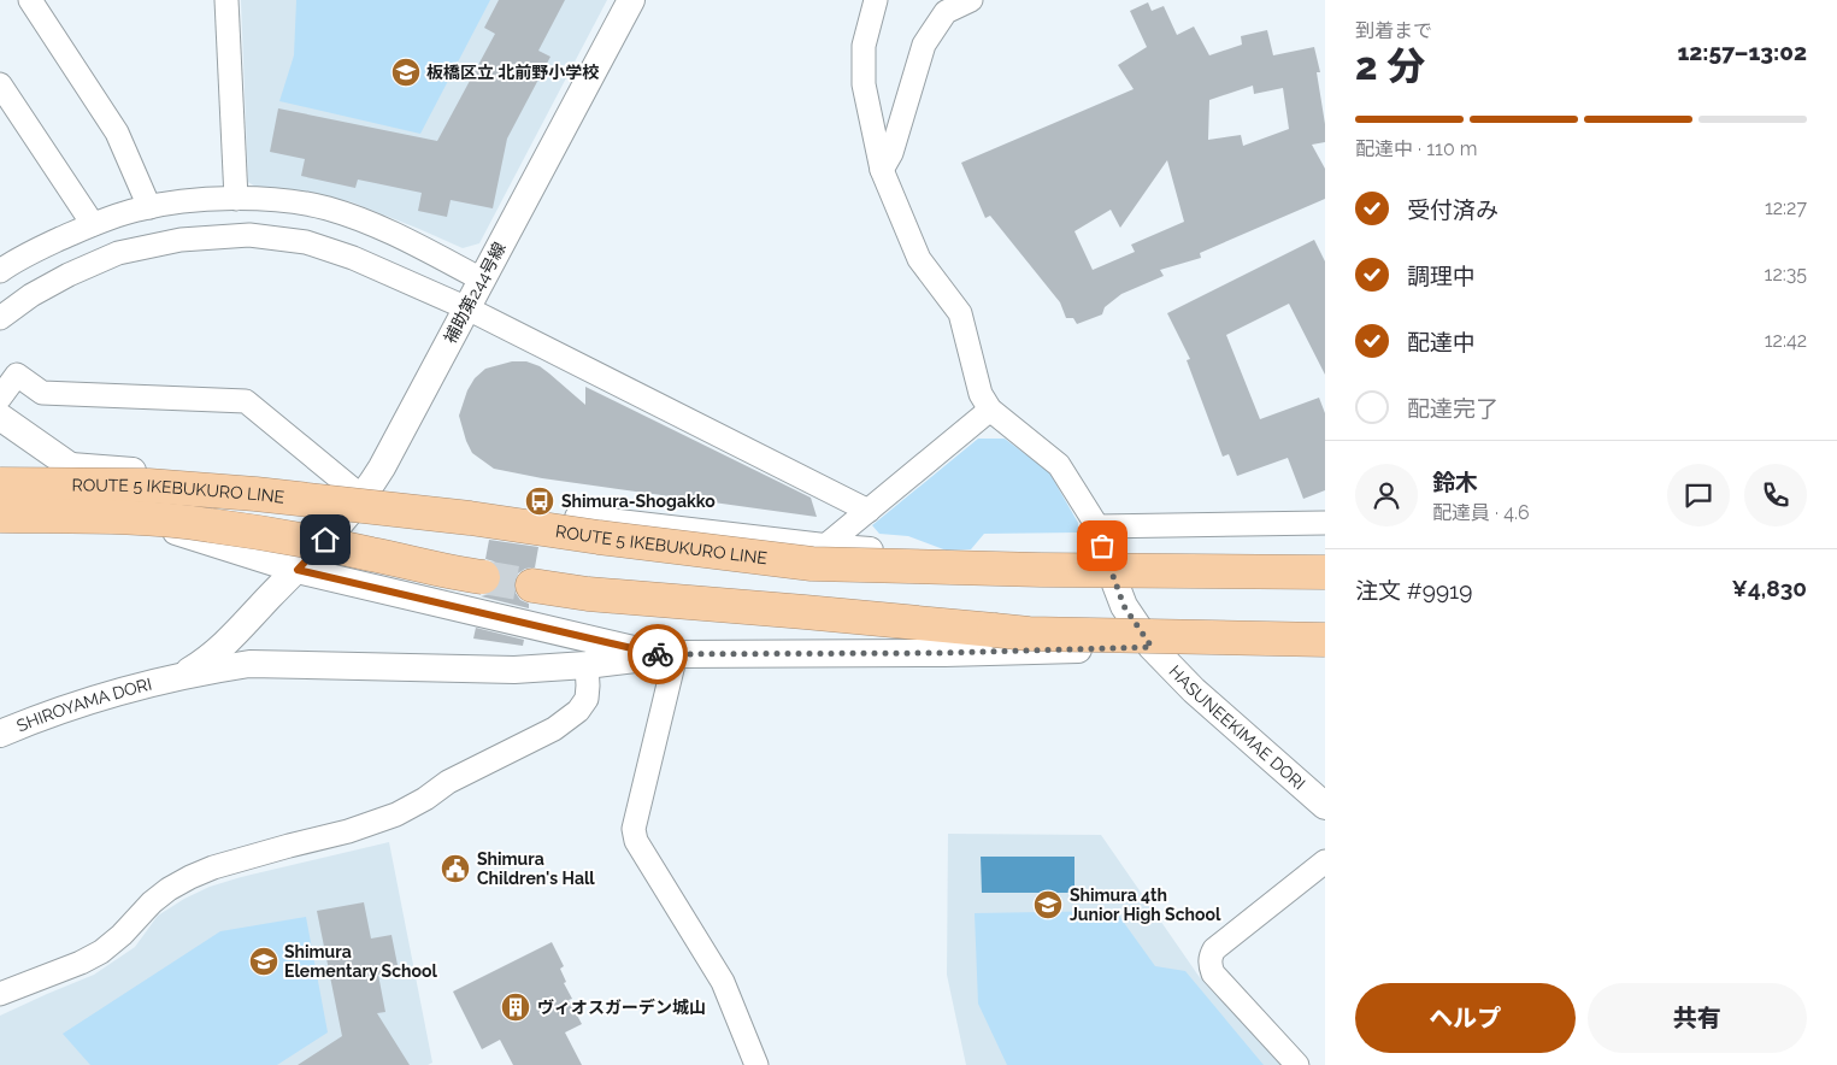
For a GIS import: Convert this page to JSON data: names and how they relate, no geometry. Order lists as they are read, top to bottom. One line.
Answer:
{"streets":{"highway":["ROUTE 5 IKEBUKURO LINE"],"street":["補助第244号線","SHIROYAMA DORI","HASUNEEKIMAE DORI"]},"crossings":[["補助第244号線","SHIROYAMA DORI"]],"places":{"school or university":["板橋区立 北前野小学校","Shimura 4th Junior High School","Shimura Elementary School"],"bus stop":["Shimura-Shogakko"],"public building":["Shimura Children's Hall"],"building":["ヴィオスガーデン城山"]},"page":{"heading":["2 分","到着まで","12:57–13:02"],"panel":["鈴木","配達員 · 4.6","注文 #9919","¥4,830"],"bar":"配達中 · 110 m","list":[["受付済み","12:27"],["調理中","12:35"],["配達中","12:42"],"配達完了"],"buttons":["ヘルプ","共有"]}}
